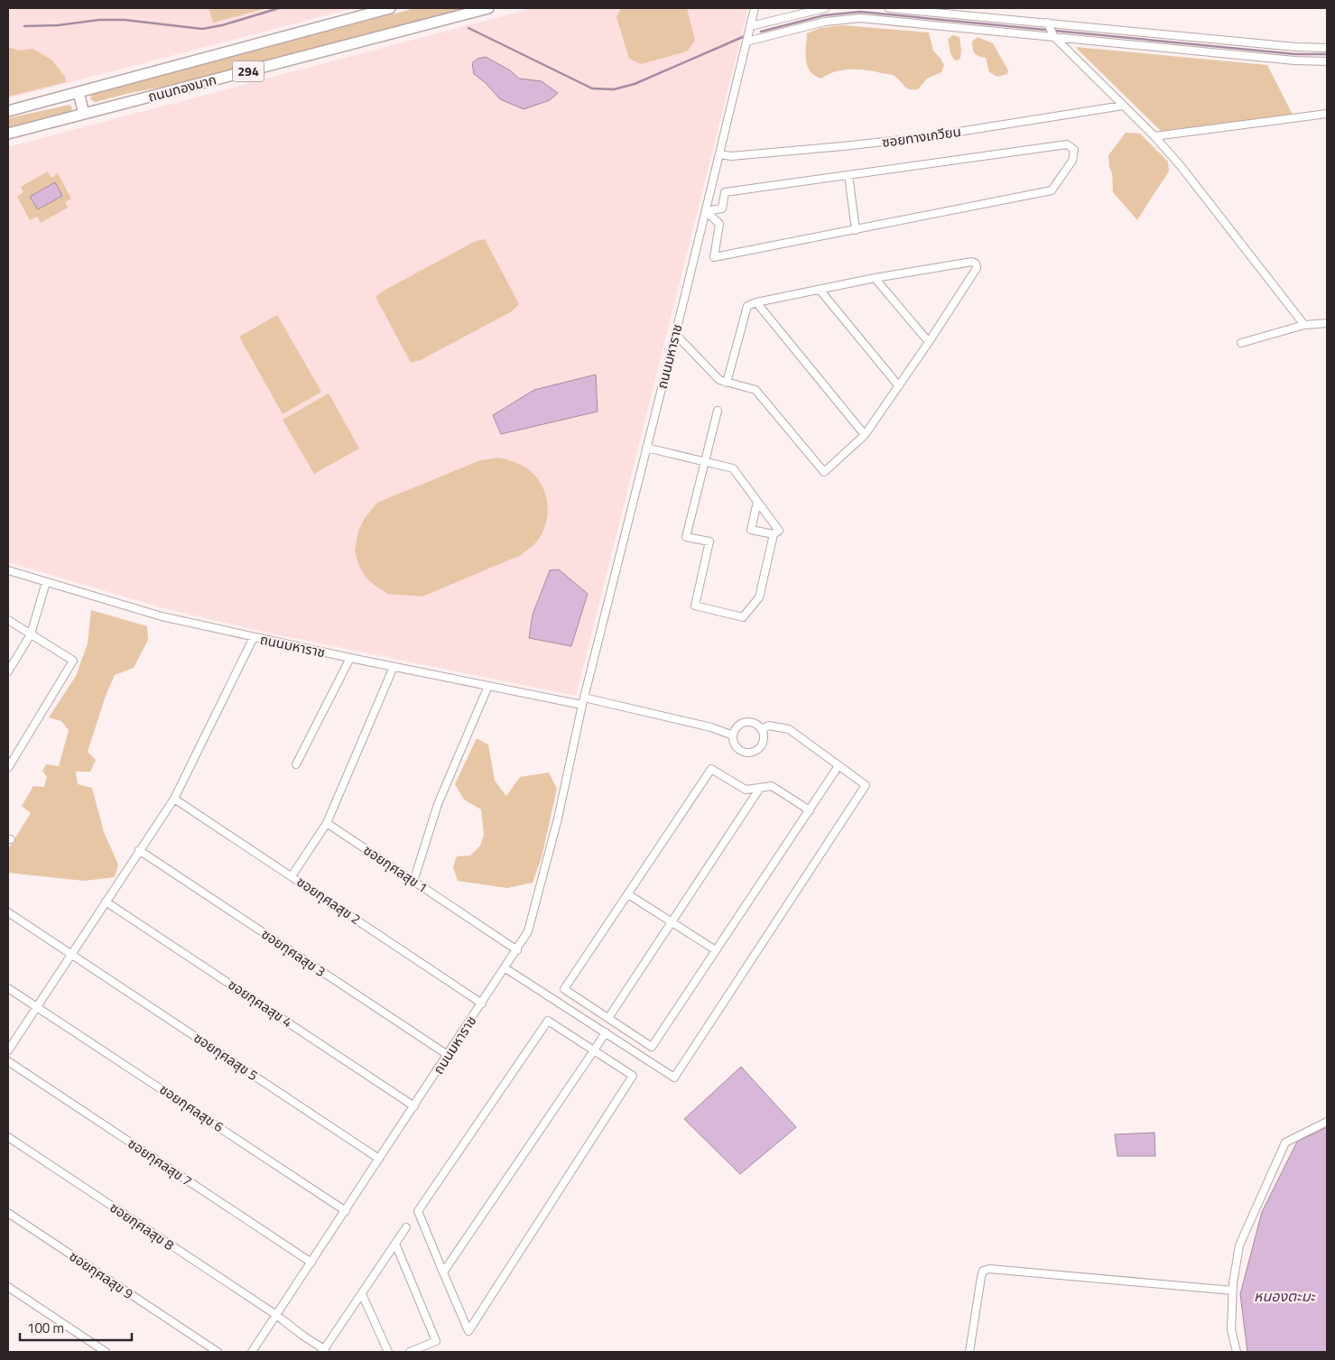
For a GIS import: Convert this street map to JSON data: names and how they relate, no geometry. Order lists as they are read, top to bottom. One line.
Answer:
{"streets":{"main road":["294","ถนนทองมาก"],"street":["ซอยทางเกวียน","ถนนมหาราช","ซอยกุศลสุข 1","ซอยกุศลสุข 2","ซอยกุศลสุข 3","ซอยกุศลสุข 4","ซอยกุศลสุข 5","ซอยกุศลสุข 6","ซอยกุศลสุข 7","ซอยกุศลสุข 8","ซอยกุศลสุข 9"]},"crossings":[["ซอยทางเกวียน","ถนนมหาราช"],["ถนนมหาราช","ซอยกุศลสุข 1"],["ถนนมหาราช","ซอยกุศลสุข 2"],["ถนนมหาราช","ซอยกุศลสุข 3"],["ถนนมหาราช","ซอยกุศลสุข 4"],["ถนนมหาราช","ซอยกุศลสุข 5"],["ถนนมหาราช","ซอยกุศลสุข 6"],["ถนนมหาราช","ซอยกุศลสุข 7"],["ถนนมหาราช","ซอยกุศลสุข 8"]],"water":["หนองตะมะ"],"scale_bar":"100 m"}
